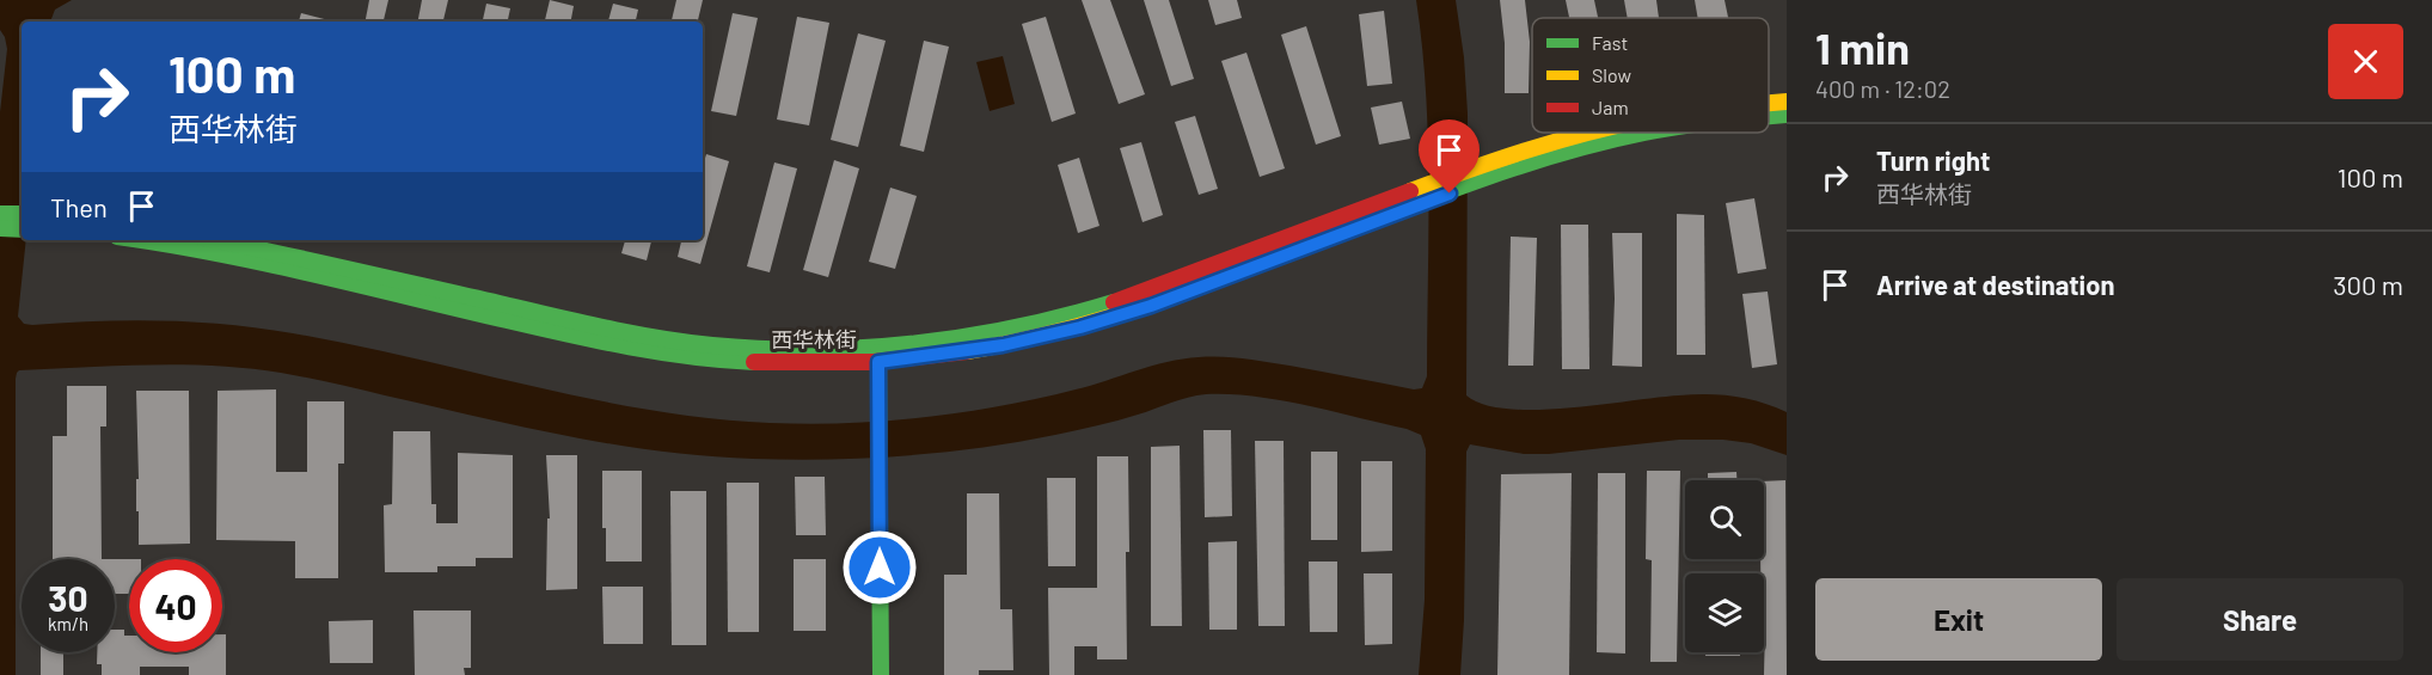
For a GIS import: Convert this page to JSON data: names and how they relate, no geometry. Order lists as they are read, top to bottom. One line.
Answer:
{"streets":{"main road":["西华林街"]},"legend":["Fast","Slow","Jam"],"page":{"heading":["1 min","400 m · 12:02"],"turn":["100 m","西华林街"],"list":[{"name":"Turn right","note":"西华林街","value":"100 m"},{"name":"Arrive at destination","value":"300 m"}],"then":"Then","speed":"30 km/h","limit":"40","buttons":["Exit","Share"]}}
